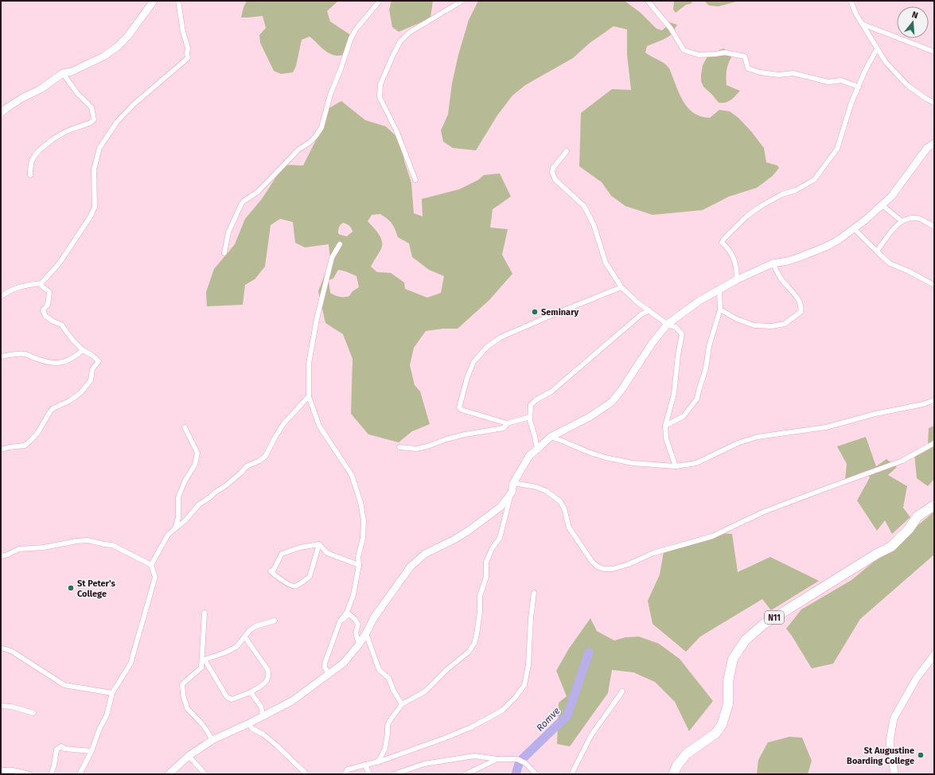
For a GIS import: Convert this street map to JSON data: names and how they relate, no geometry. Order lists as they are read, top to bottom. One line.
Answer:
{"streets":{"highway":["N11"]},"water":["Romve"],"places":["Seminary","St Peter's College","St Augustine Boarding College"],"north":"top"}
